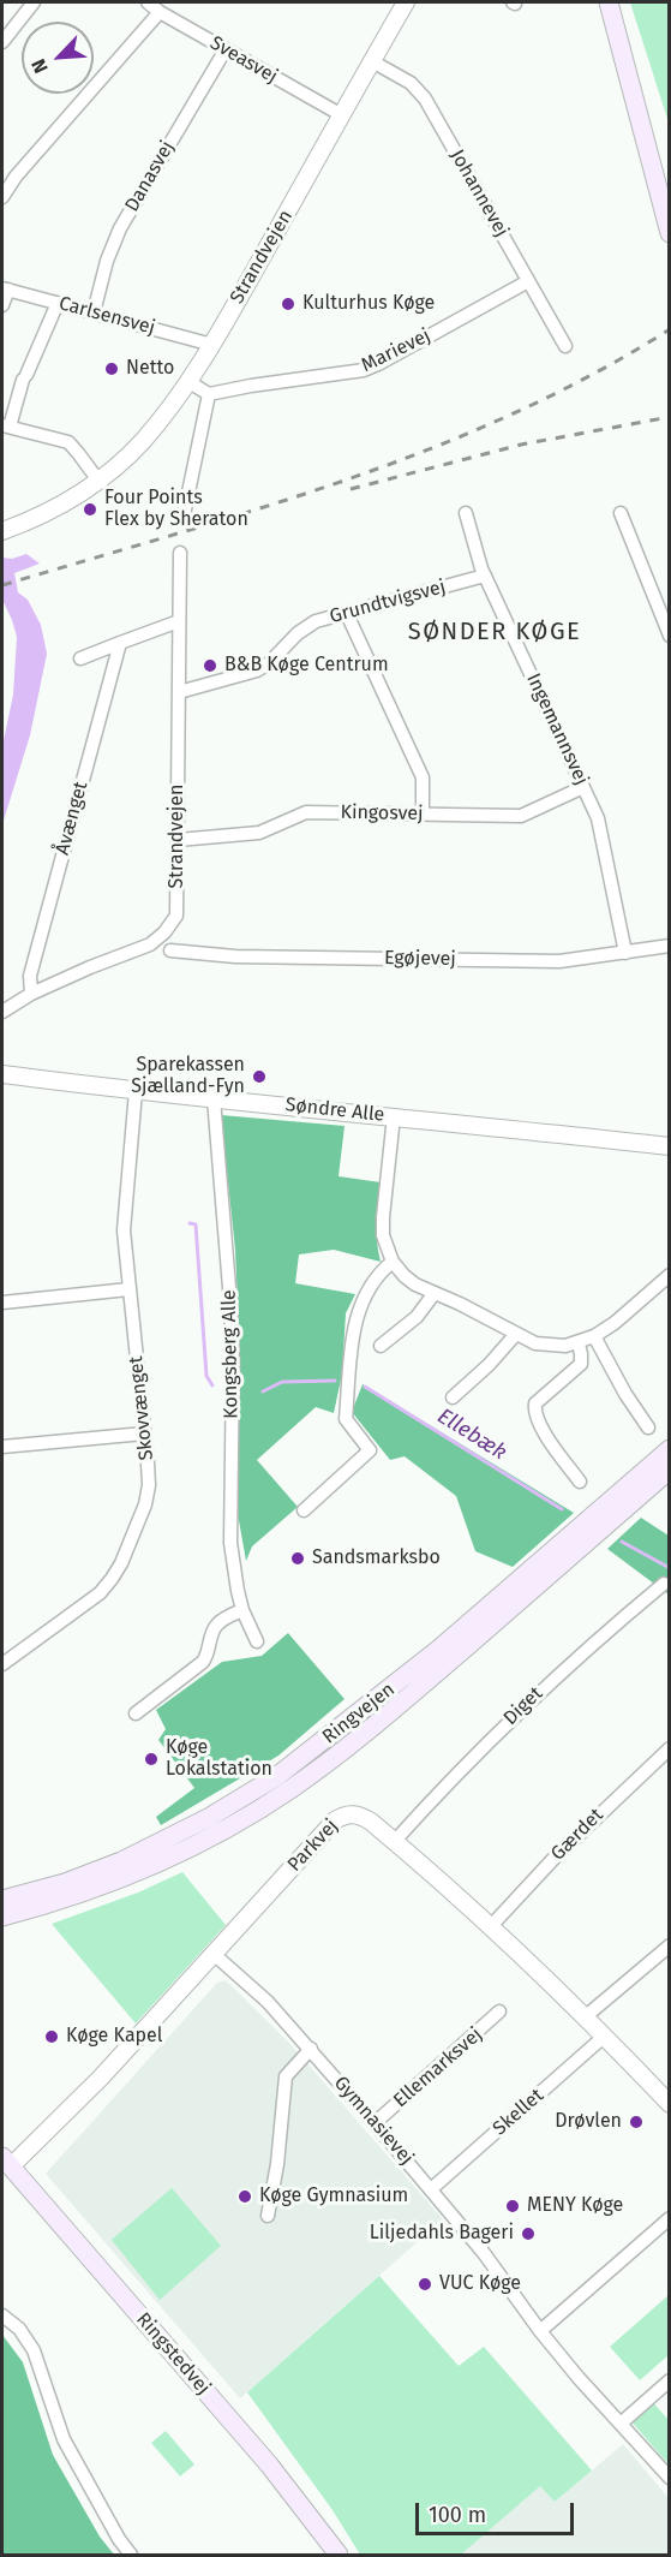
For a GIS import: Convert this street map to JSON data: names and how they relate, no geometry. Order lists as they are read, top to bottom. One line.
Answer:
{"streets":{"main road":["Ringvejen","Ringstedvej"],"street":["Sveasvej","Danasvej","Johannevej","Strandvejen","Carlsensvej","Marievej","Grundtvigsvej","Ingemannsvej","Kingosvej","Åvænget","Egøjevej","Søndre Alle","Kongsberg Alle","Skovvænget","Diget","Gærdet","Parkvej","Ellemarksvej","Skellet","Gymnasievej"]},"crossings":[["Sveasvej","Danasvej"],["Sveasvej","Strandvejen"],["Danasvej","Carlsensvej"],["Johannevej","Strandvejen"],["Johannevej","Marievej"],["Strandvejen","Carlsensvej"],["Strandvejen","Grundtvigsvej"],["Strandvejen","Kingosvej"],["Strandvejen","Åvænget"],["Grundtvigsvej","Ingemannsvej"],["Ingemannsvej","Kingosvej"],["Ingemannsvej","Egøjevej"],["Søndre Alle","Kongsberg Alle"],["Søndre Alle","Skovvænget"],["Diget","Parkvej"],["Gærdet","Parkvej"],["Parkvej","Skellet"],["Parkvej","Gymnasievej"],["Parkvej","Ringstedvej"],["Ellemarksvej","Gymnasievej"],["Skellet","Gymnasievej"]],"districts":["SØNDER KØGE"],"water":["Ellebæk"],"places":["Kulturhus Køge","Netto","Four Points Flex by Sheraton","B&B Køge Centrum","Sparekassen Sjælland-Fyn","Sandsmarksbo","Køge Lokalstation","Køge Kapel","Drøvlen","Køge Gymnasium","MENY Køge","Liljedahls Bageri","VUC Køge"],"scale_bar":"100 m","north":"bottom left"}
